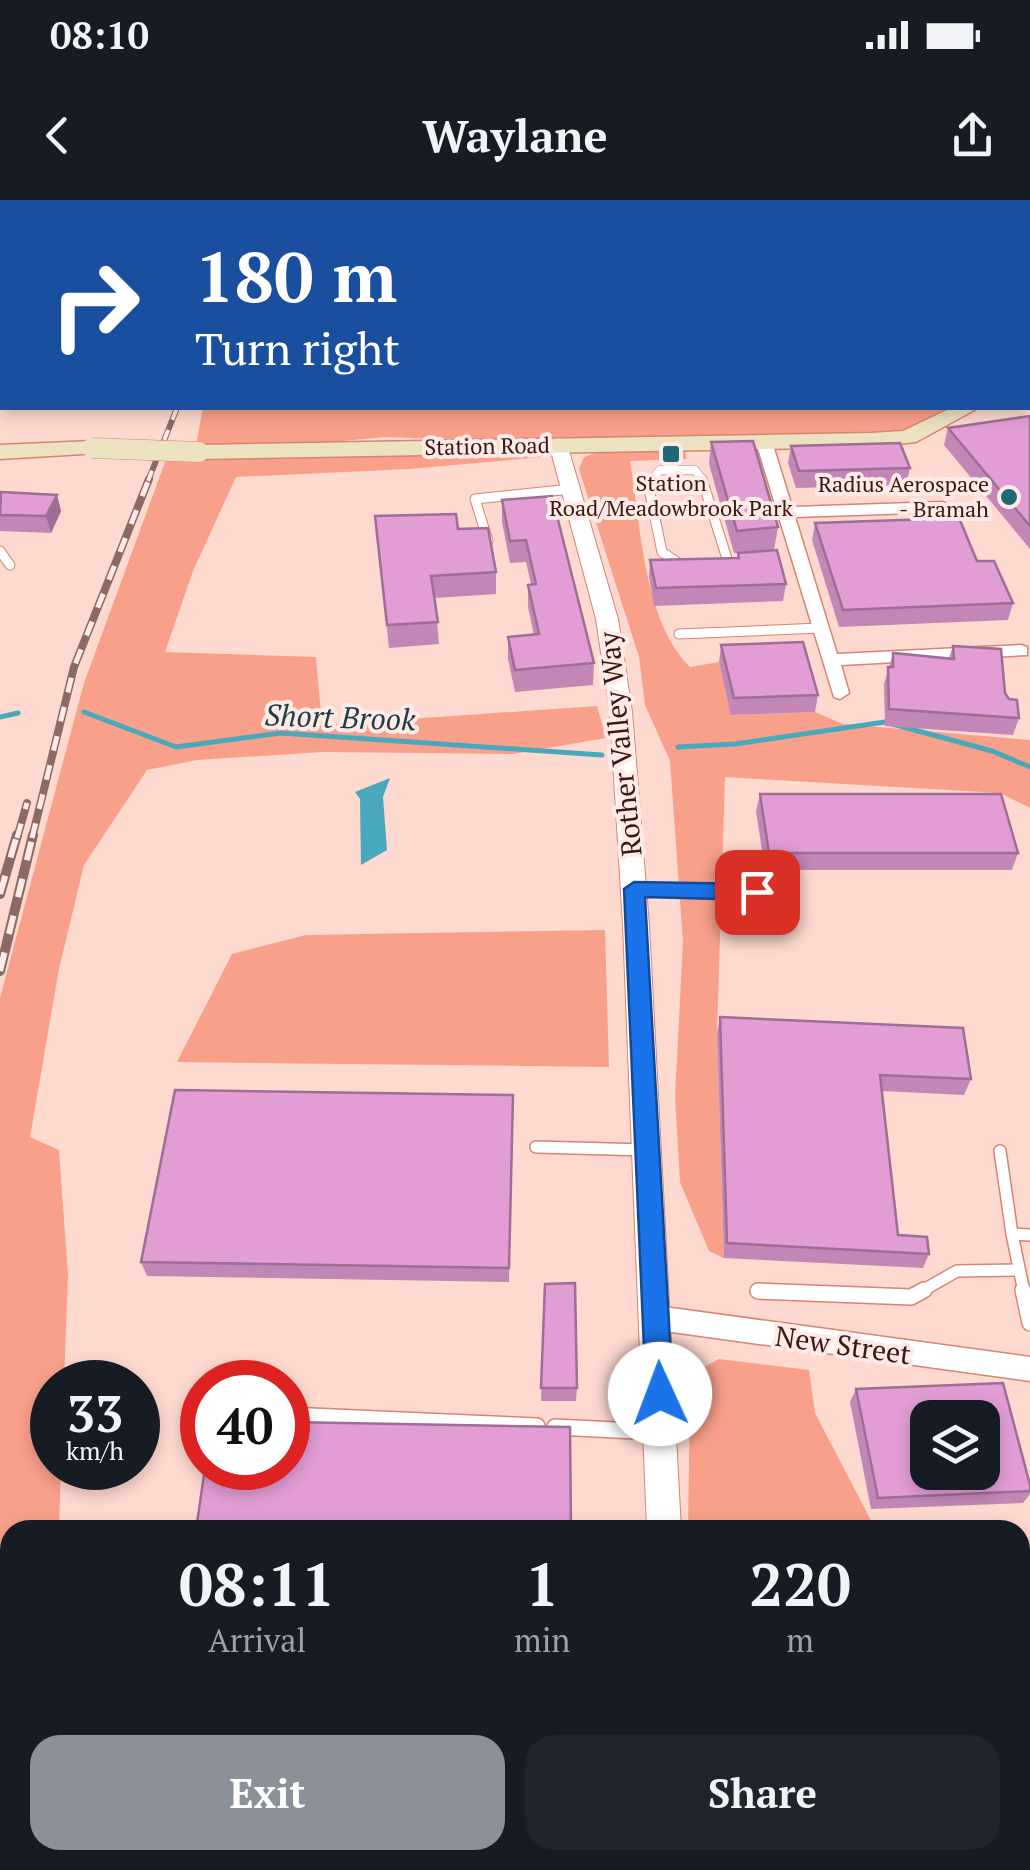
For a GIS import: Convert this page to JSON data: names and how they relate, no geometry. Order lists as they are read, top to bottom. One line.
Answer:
{"streets":{"main road":["Station Road"],"street":["Rother Valley Way","New Street"]},"crossings":[["Station Road","Rother Valley Way"],["Rother Valley Way","New Street"]],"water":["Short Brook"],"places":{"transit":["Station Road/Meadowbrook Park"],"other":["Radius Aerospace - Bramah"]},"page":{"status":"08:10","header":"Waylane","turn":["180 m","Turn right"],"speed":"33 km/h","limit":"40","eta":["08:11","Arrival","1","min","220","m"],"buttons":["Exit","Share"]}}
